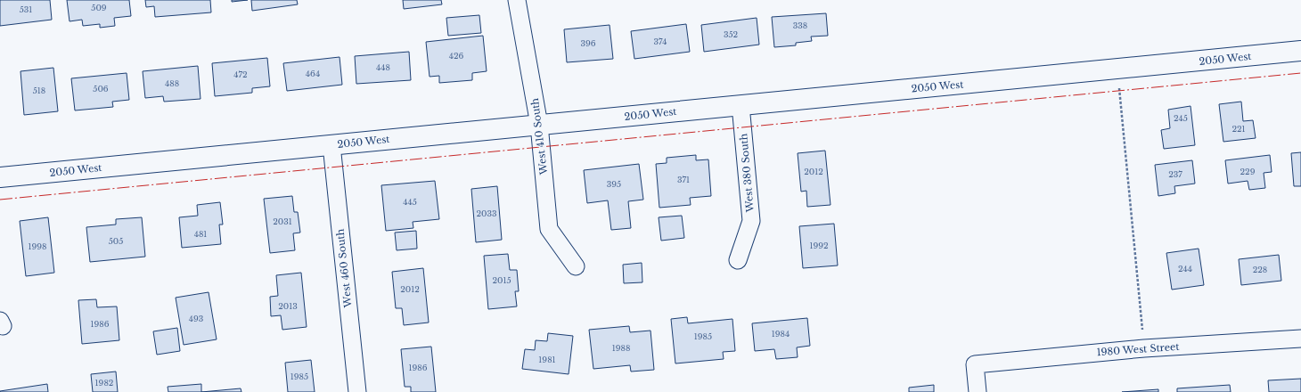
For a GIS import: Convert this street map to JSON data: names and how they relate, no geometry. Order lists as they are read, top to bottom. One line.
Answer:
{"streets":{"street":["2050 West","West 410 South","West 380 South","West 460 South","1980 West Street"]},"crossings":[["2050 West","West 410 South"],["2050 West","West 380 South"],["2050 West","West 460 South"]],"house_numbers":["509","531","338","352","374","396","426","448","464","472","488","506","518","245","221","2012","229","237","371","395","445","2033","2031","481","505","1992","1998","244","228","2015","2012","2013","493","1986","1984","1985","1988","1981","1986","1985","1982"]}
